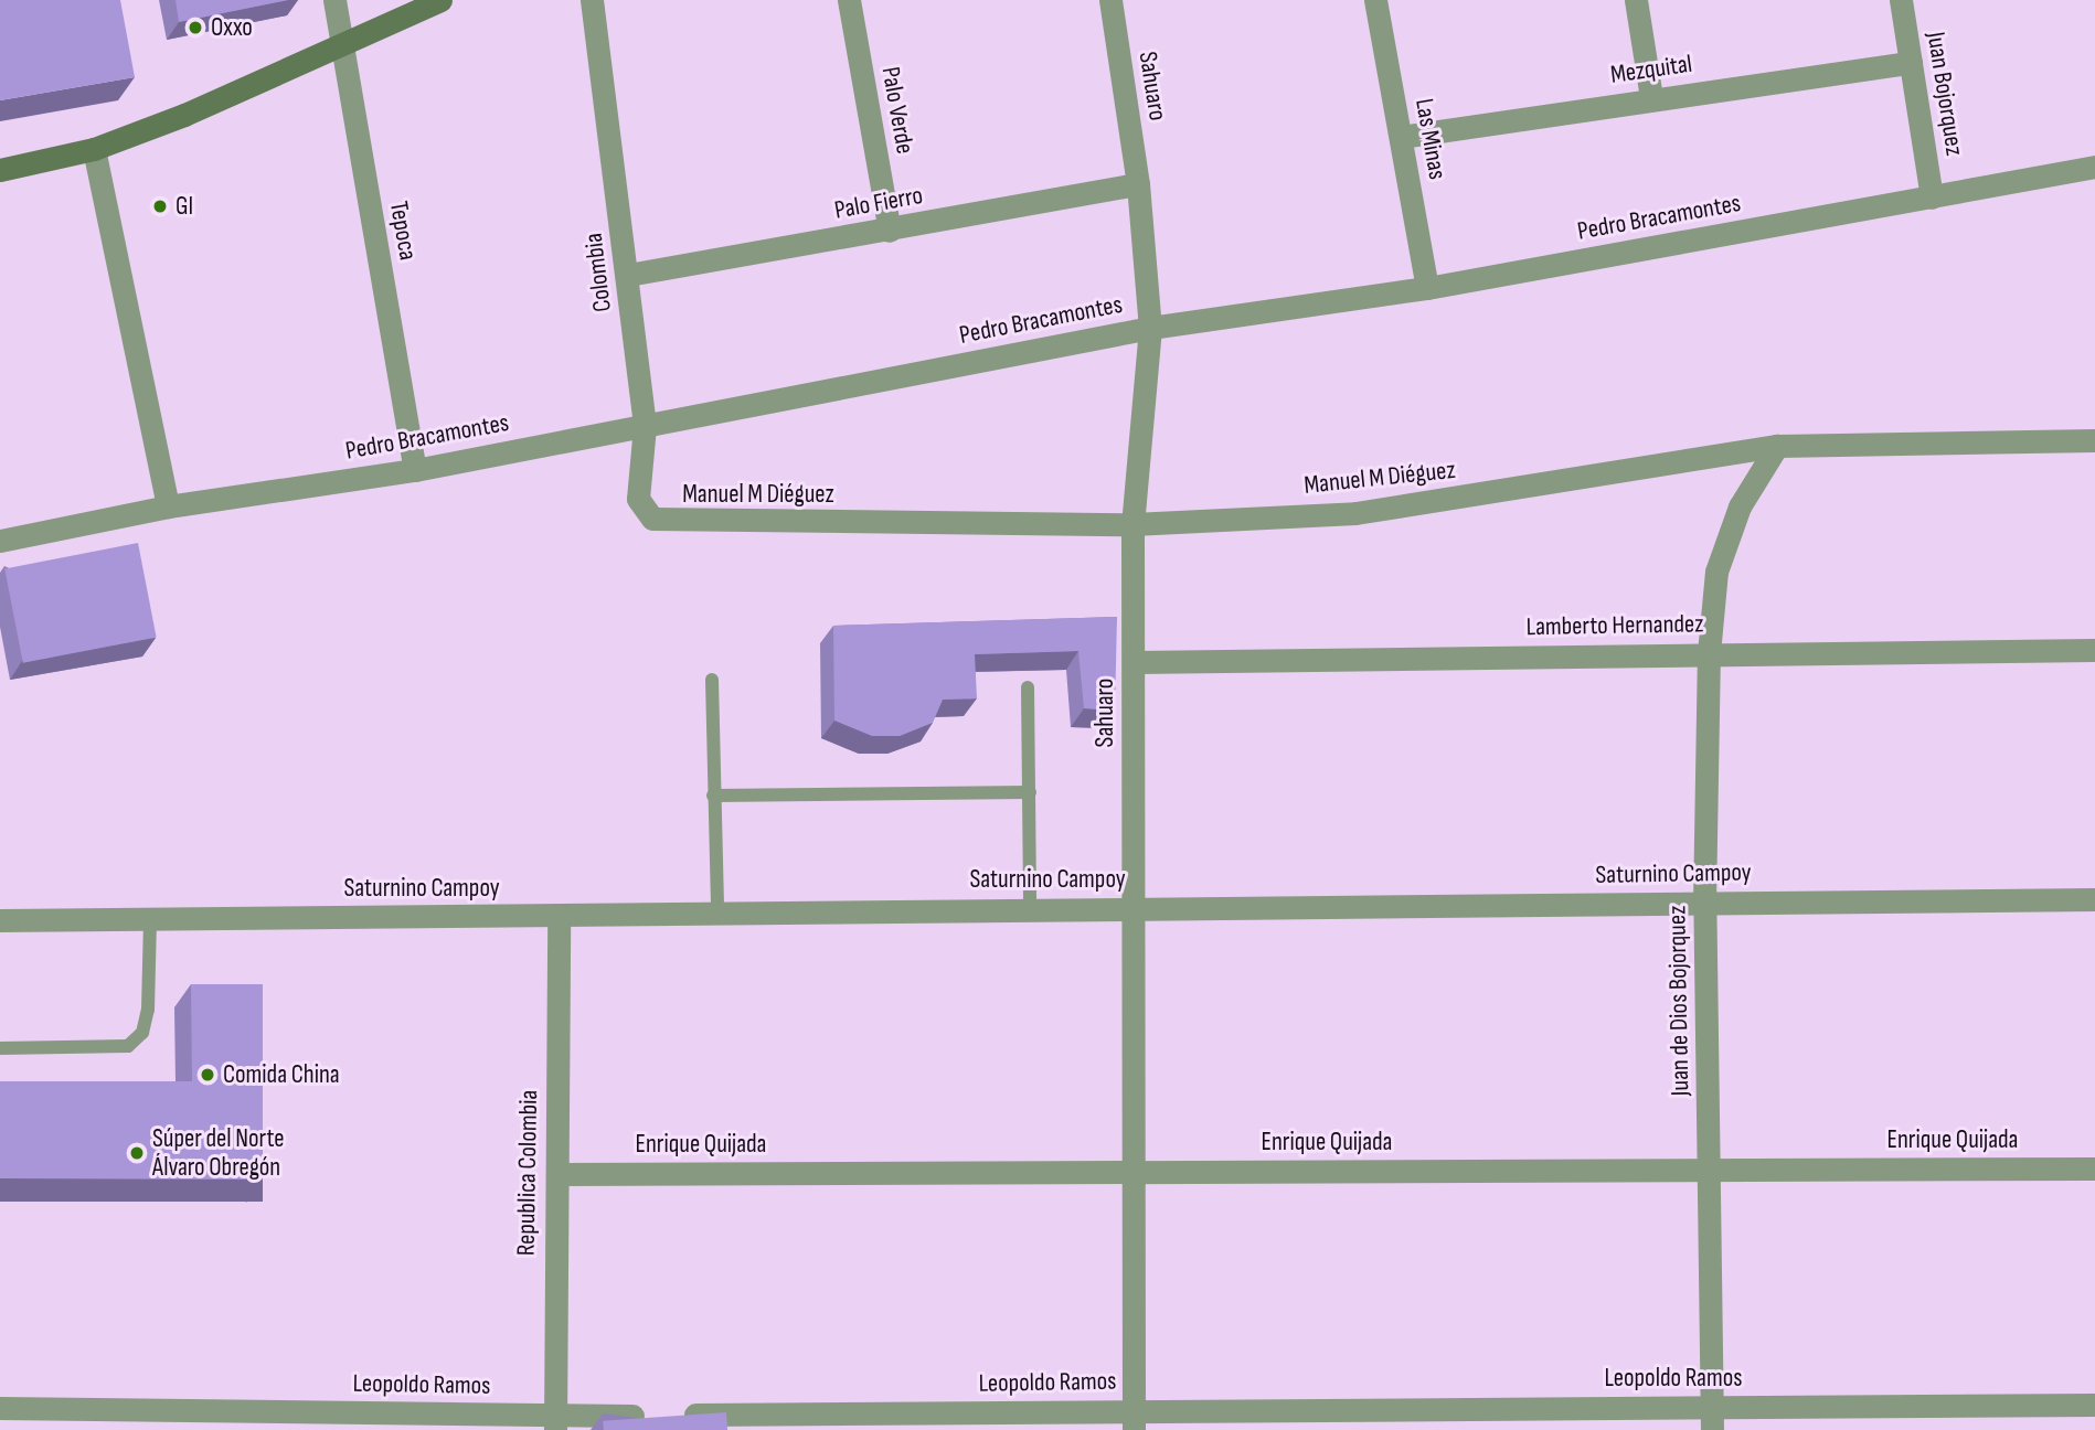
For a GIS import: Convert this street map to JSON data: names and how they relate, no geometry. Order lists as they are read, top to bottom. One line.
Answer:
{"streets":{"street":["Mezquital","Sahuaro","Juan Bojorquez","Palo Verde","Las Minas","Palo Fierro","Pedro Bracamontes","Tepoca","Colombia","Manuel M Diéguez","Lamberto Hernandez","Saturnino Campoy","Juan de Dios Bojorquez","Enrique Quijada","Republica Colombia","Leopoldo Ramos"]},"crossings":[["Mezquital","Juan Bojorquez"],["Mezquital","Las Minas"],["Sahuaro","Palo Fierro"],["Sahuaro","Pedro Bracamontes"],["Sahuaro","Manuel M Diéguez"],["Sahuaro","Lamberto Hernandez"],["Sahuaro","Saturnino Campoy"],["Sahuaro","Enrique Quijada"],["Sahuaro","Leopoldo Ramos"],["Juan Bojorquez","Pedro Bracamontes"],["Palo Verde","Palo Fierro"],["Las Minas","Pedro Bracamontes"],["Palo Fierro","Colombia"],["Pedro Bracamontes","Tepoca"],["Pedro Bracamontes","Colombia"],["Colombia","Manuel M Diéguez"],["Manuel M Diéguez","Juan de Dios Bojorquez"],["Lamberto Hernandez","Juan de Dios Bojorquez"],["Saturnino Campoy","Juan de Dios Bojorquez"],["Saturnino Campoy","Republica Colombia"],["Juan de Dios Bojorquez","Enrique Quijada"],["Juan de Dios Bojorquez","Leopoldo Ramos"],["Enrique Quijada","Republica Colombia"],["Republica Colombia","Leopoldo Ramos"]],"places":["Oxxo","GI","Comida China","Súper del Norte Álvaro Obregón"]}
